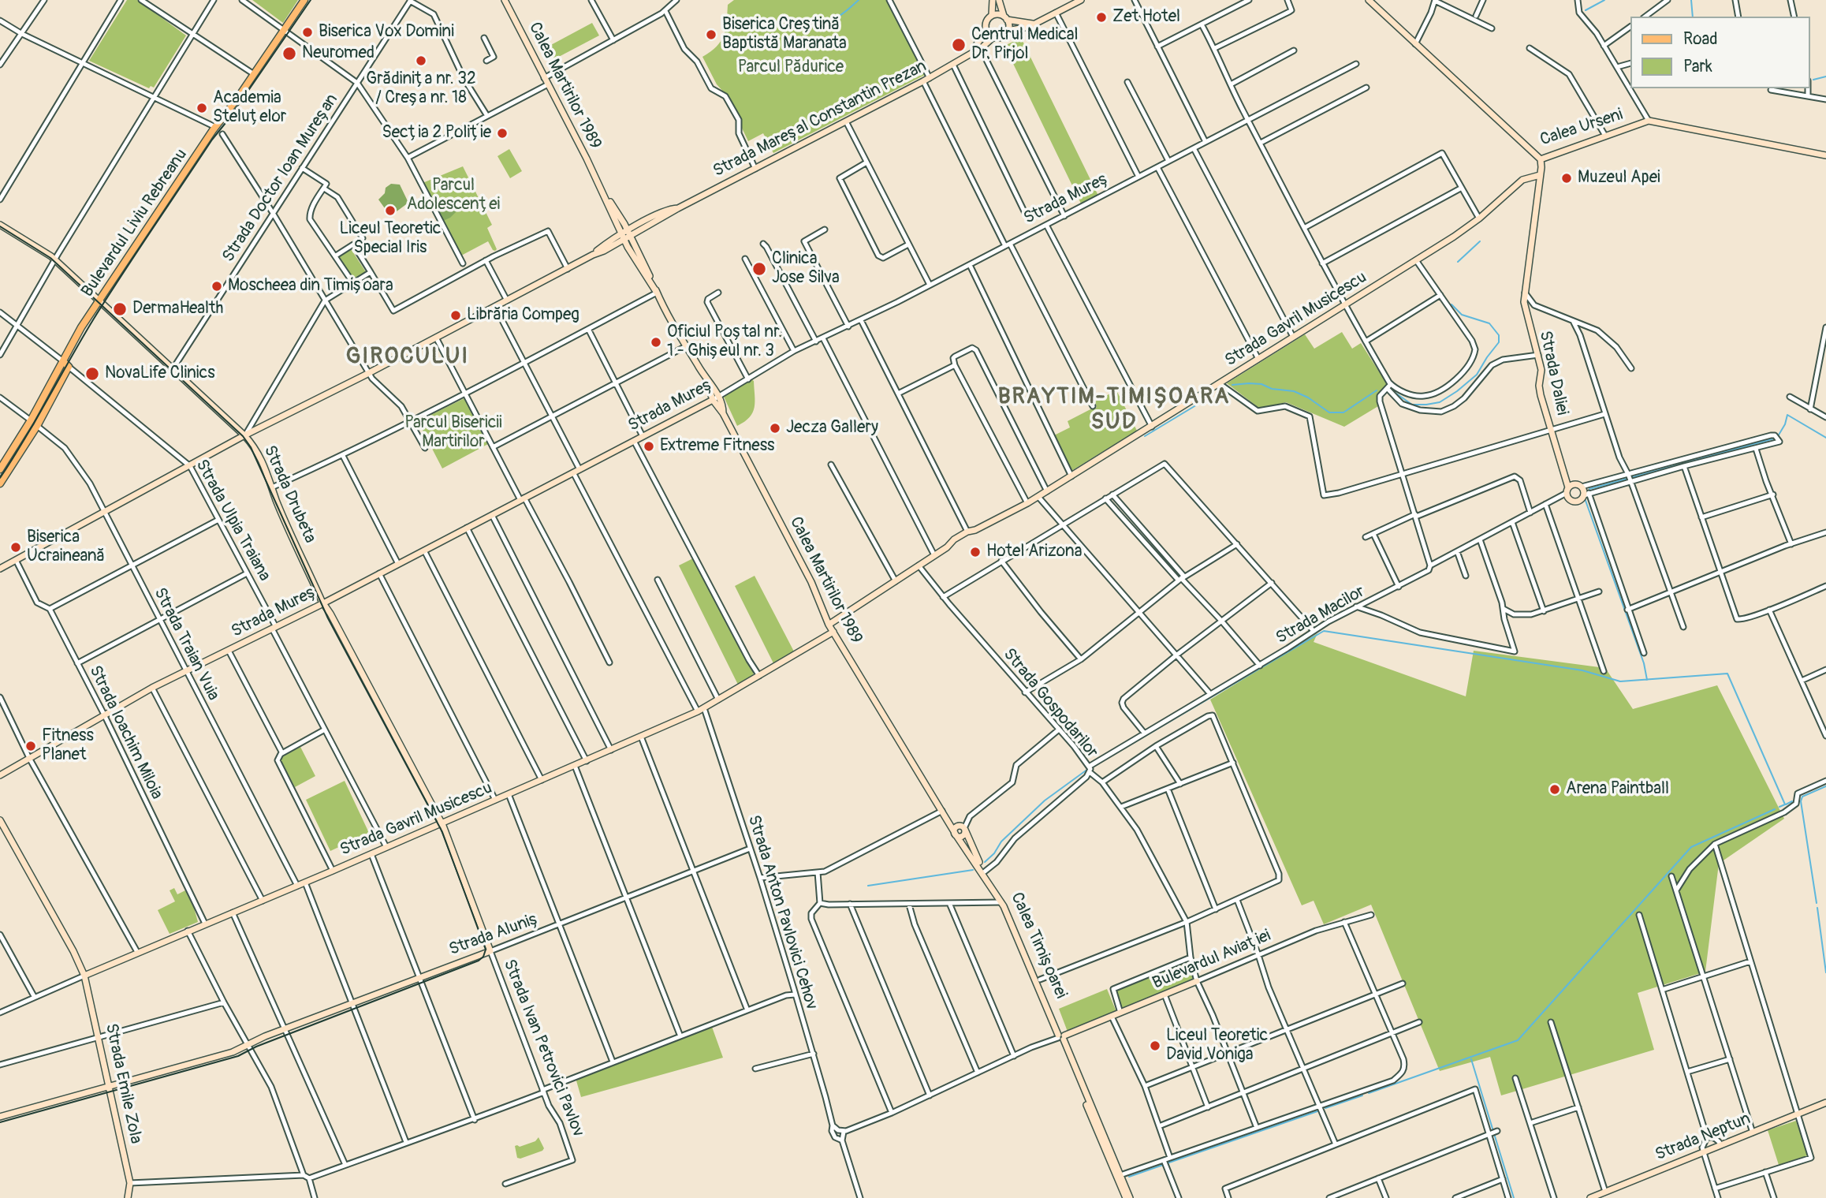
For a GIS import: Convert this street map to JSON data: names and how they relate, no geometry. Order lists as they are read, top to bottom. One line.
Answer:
{"streets":{"main road":["Bulevardul Liviu Rebreanu","Strada Ulpia Traiana"],"street":["Calea Martirilor 1989","Strada Mareșal Constantin Prezan","Calea Urseni","Strada Doctor Ioan Mureșan","Strada Mureș","Strada Gavril Musicescu","Strada Daliei","Strada Drubeta","Strada Macilor","Strada Traian Vuia","Strada Gospodarilor","Strada Ioachim Miloia","Strada Anton Pavlovici Cehov","Strada Aluniș","Calea Timișoarei","Bulevardul Aviației","Strada Ivan Petrovici Pavlov","Strada Emile Zola","Strada Neptun"]},"crossings":[["Calea Martirilor 1989","Strada Mareșal Constantin Prezan"],["Calea Martirilor 1989","Strada Mureș"],["Calea Martirilor 1989","Strada Gavril Musicescu"],["Calea Martirilor 1989","Strada Gospodarilor"],["Calea Martirilor 1989","Calea Timișoarei"],["Strada Mareșal Constantin Prezan","Strada Drubeta"],["Strada Mareșal Constantin Prezan","Strada Ulpia Traiana"],["Strada Mareșal Constantin Prezan","Strada Traian Vuia"],["Strada Mareșal Constantin Prezan","Strada Ioachim Miloia"],["Calea Urseni","Strada Daliei"],["Strada Doctor Ioan Mureșan","Strada Drubeta"],["Strada Mureș","Strada Drubeta"],["Strada Mureș","Strada Ulpia Traiana"],["Strada Mureș","Strada Traian Vuia"],["Strada Mureș","Strada Ioachim Miloia"],["Bulevardul Liviu Rebreanu","Strada Drubeta"],["Bulevardul Liviu Rebreanu","Strada Ulpia Traiana"],["Strada Gavril Musicescu","Strada Daliei"],["Strada Gavril Musicescu","Strada Drubeta"],["Strada Gavril Musicescu","Strada Ulpia Traiana"],["Strada Gavril Musicescu","Strada Traian Vuia"],["Strada Gavril Musicescu","Strada Gospodarilor"],["Strada Gavril Musicescu","Strada Ioachim Miloia"],["Strada Gavril Musicescu","Strada Anton Pavlovici Cehov"],["Strada Gavril Musicescu","Strada Ivan Petrovici Pavlov"],["Strada Gavril Musicescu","Strada Emile Zola"],["Strada Daliei","Strada Macilor"],["Strada Drubeta","Strada Ivan Petrovici Pavlov"],["Strada Macilor","Strada Gospodarilor"],["Strada Gospodarilor","Calea Timișoarei"],["Strada Anton Pavlovici Cehov","Strada Aluniș"],["Strada Aluniș","Strada Ivan Petrovici Pavlov"],["Strada Aluniș","Strada Emile Zola"],["Calea Timișoarei","Bulevardul Aviației"]],"districts":["GIROCULUI","BRAYTIM-TIMIȘOARA SUD"],"parks":["Parcul Pădurice","Parcul Adolescenței","Parcul Bisericii Martirilor"],"places":["Zet Hotel","Biserica Vox Domini","Biserica Creștină Baptistă Maranata","Centrul Medical Dr. Pirjol","Neuromed","Grădinița nr. 32 / Creșa nr. 18","Academia Steluțelor","Secția 2 Poliție","Muzeul Apei","Liceul Teoretic Special Iris","Clinica Jose Silva","Moscheea din Timișoara","DermaHealth","Librăria Compeg","Oficiul Poștal nr. 1 - Ghișeul nr. 3","NovaLife Clinics","Jecza Gallery","Extreme Fitness","Biserica Ucraineană","Hotel Arizona","Fitness Planet","Arena Paintball","Liceul Teoretic David Voniga"],"legend":["Road","Park"]}
